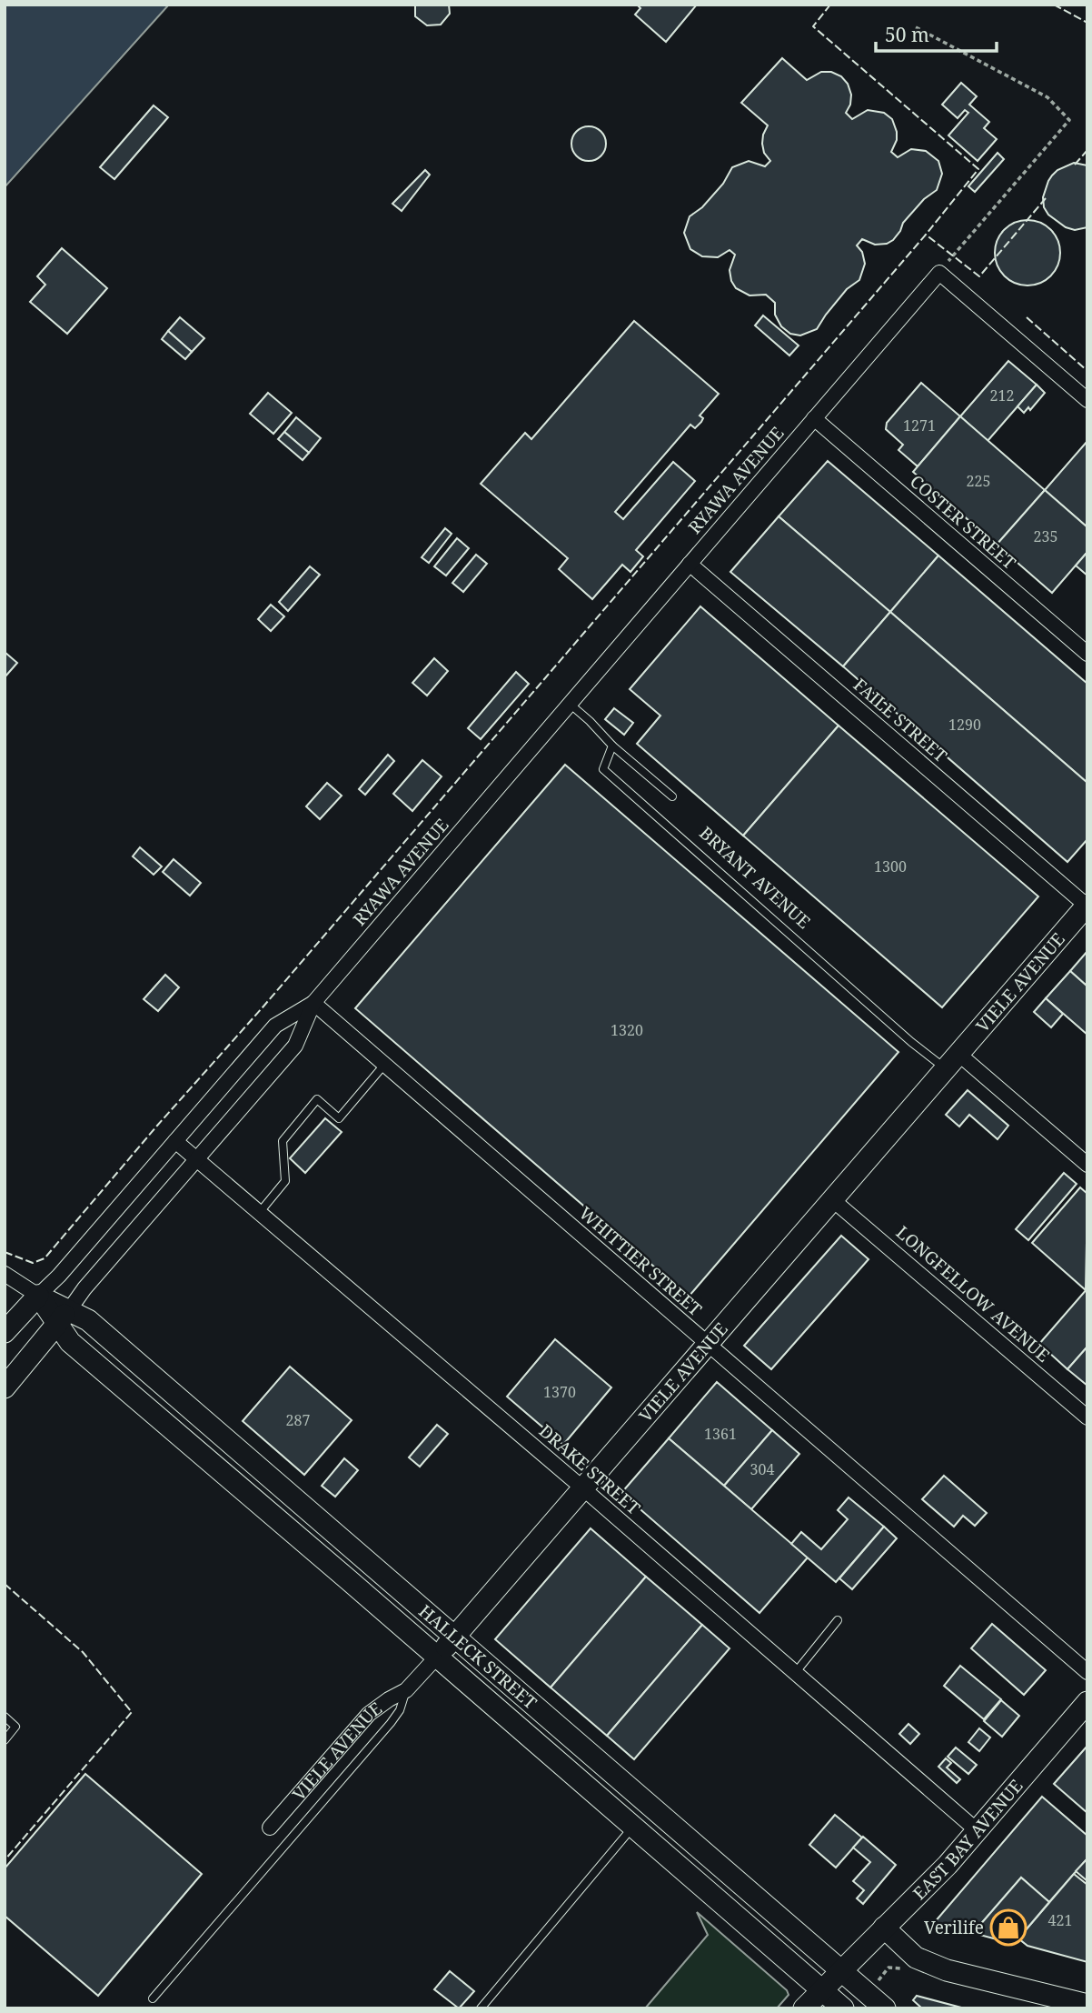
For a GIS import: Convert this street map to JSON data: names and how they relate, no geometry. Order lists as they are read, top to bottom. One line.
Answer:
{"streets":{"main road":["VIELE AVENUE","HALLECK STREET","EAST BAY AVENUE"],"street":["RYAWA AVENUE","COSTER STREET","FAILE STREET","BRYANT AVENUE","WHITTIER STREET","LONGFELLOW AVENUE","DRAKE STREET"]},"crossings":[["RYAWA AVENUE","COSTER STREET"],["RYAWA AVENUE","FAILE STREET"],["RYAWA AVENUE","WHITTIER STREET"],["RYAWA AVENUE","DRAKE STREET"],["RYAWA AVENUE","HALLECK STREET"],["FAILE STREET","VIELE AVENUE"],["BRYANT AVENUE","VIELE AVENUE"],["VIELE AVENUE","WHITTIER STREET"],["VIELE AVENUE","LONGFELLOW AVENUE"],["VIELE AVENUE","DRAKE STREET"],["VIELE AVENUE","HALLECK STREET"],["DRAKE STREET","EAST BAY AVENUE"],["HALLECK STREET","EAST BAY AVENUE"]],"places":{"shop":["Verilife"]},"house_numbers":["212","1271","225","235","1290","1300","1320","1370","287","1361","304","421"],"scale_bar":"50 m"}
